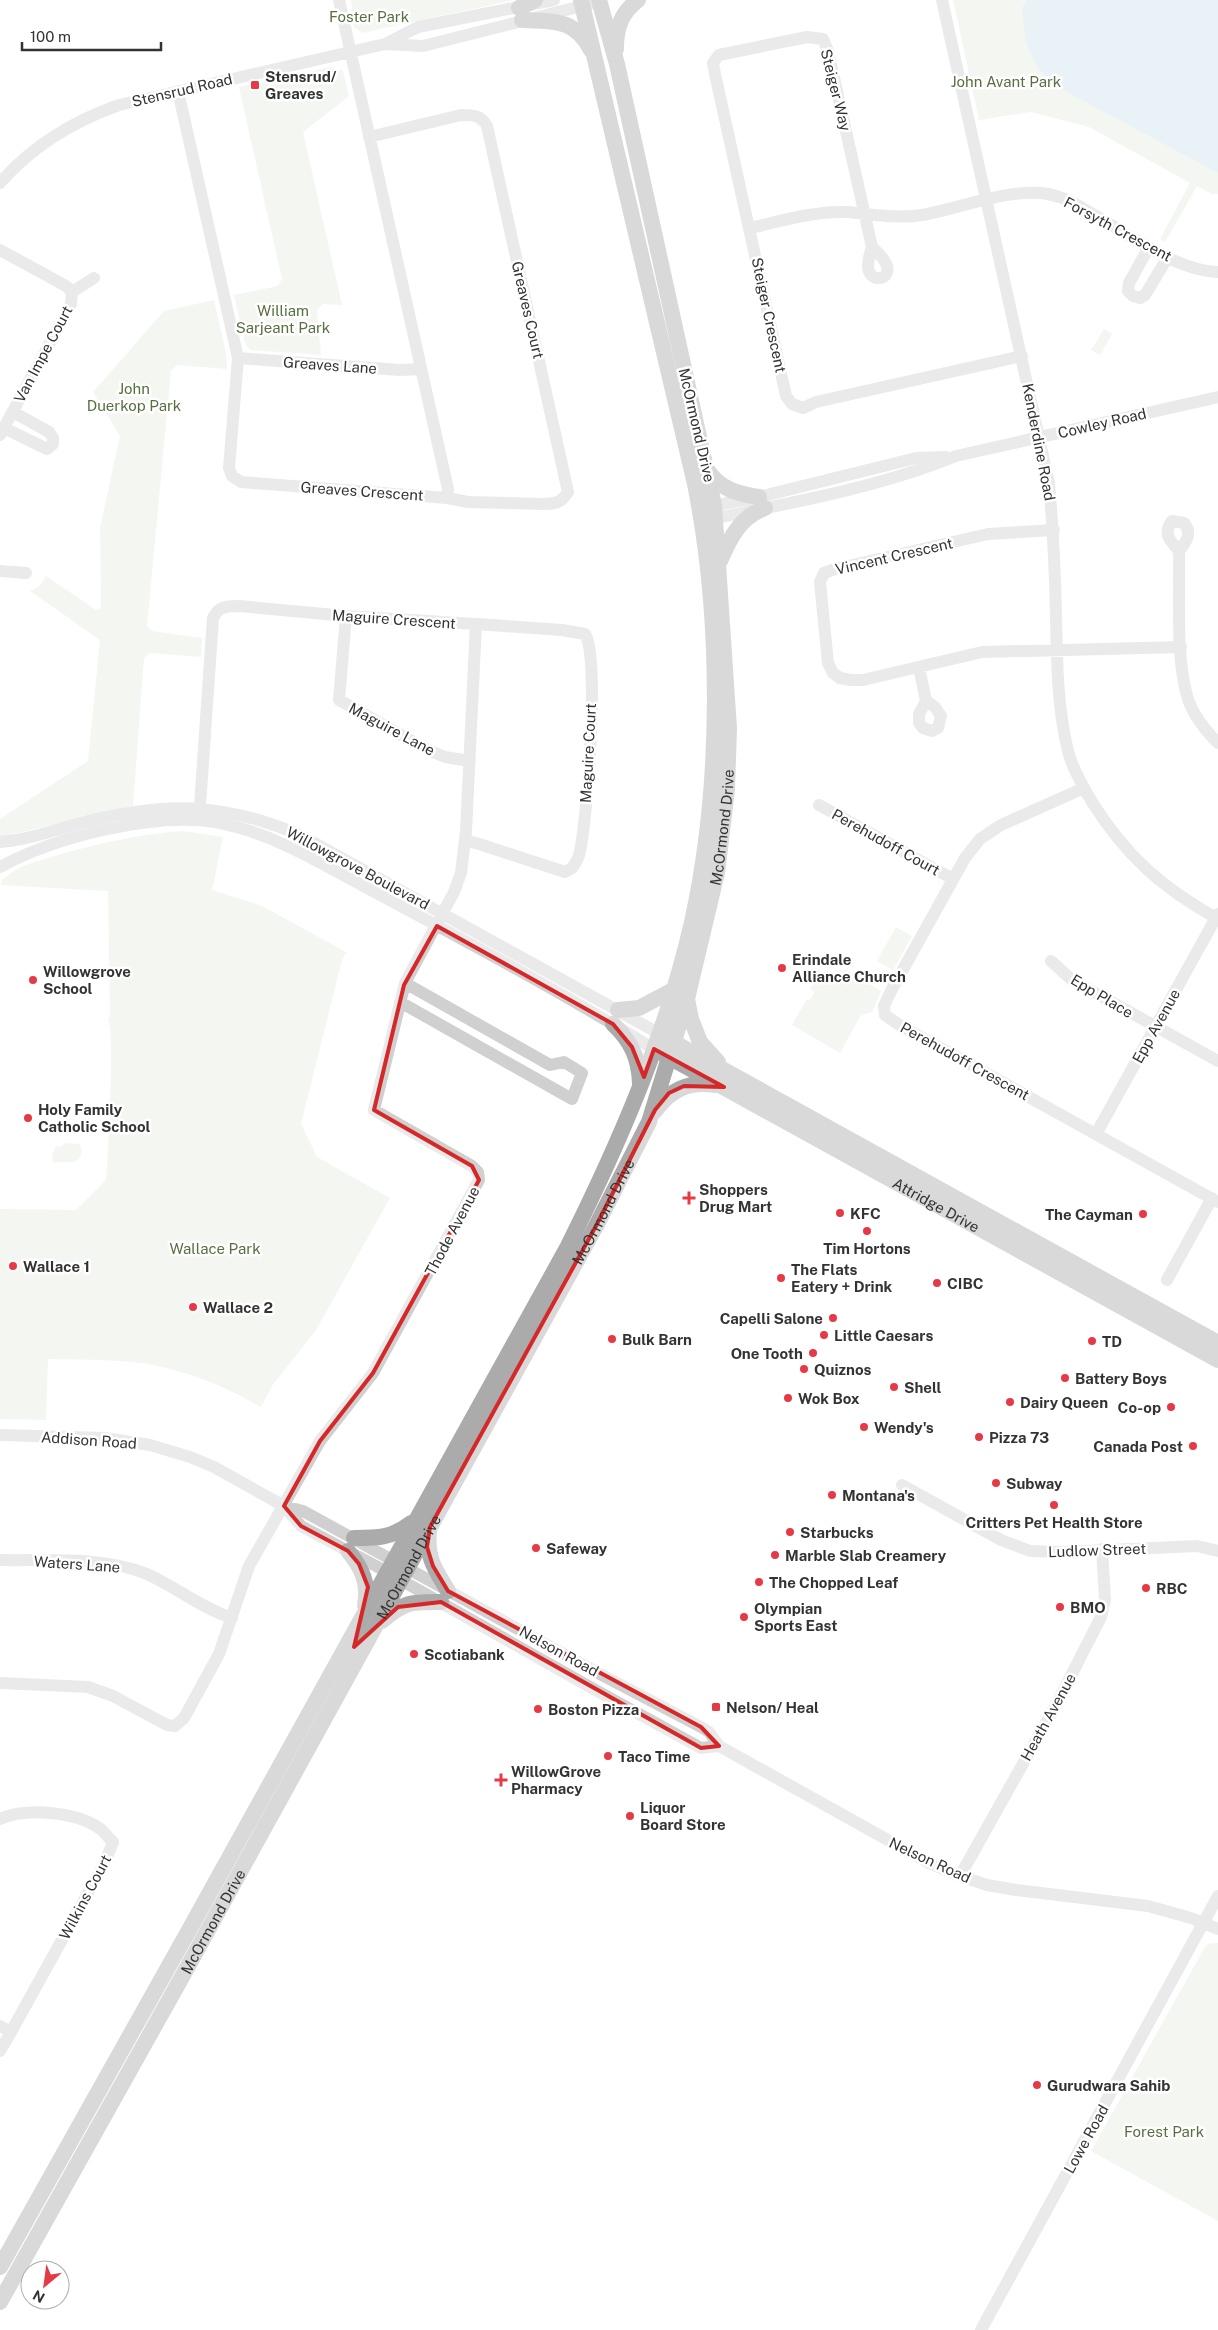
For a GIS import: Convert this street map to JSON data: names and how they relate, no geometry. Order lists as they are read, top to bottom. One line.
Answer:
{"streets":{"main road":["McOrmond Drive","Attridge Drive"],"street":["Stensrud Road","Steiger Way","Forsyth Crescent","Greaves Court","Steiger Crescent","Van Impe Court","Greaves Lane","Cowley Road","Kenderdine Road","Greaves Crescent","Vincent Crescent","Maguire Crescent","Maguire Lane","Maguire Court","Perehudoff Court","Willowgrove Boulevard","Epp Place","Epp Avenue","Perehudoff Crescent","Thode Avenue","Addison Road","Ludlow Street","Waters Lane","Nelson Road","Heath Avenue","Wilkins Court","Lowe Road"]},"crossings":[["Stensrud Road","McOrmond Drive"],["Stensrud Road","Greaves Crescent"],["Steiger Way","Steiger Crescent"],["Forsyth Crescent","Kenderdine Road"],["Greaves Court","Greaves Crescent"],["Steiger Crescent","Kenderdine Road"],["Greaves Lane","Greaves Crescent"],["Cowley Road","McOrmond Drive"],["Cowley Road","Kenderdine Road"],["McOrmond Drive","Willowgrove Boulevard"],["McOrmond Drive","Attridge Drive"],["McOrmond Drive","Addison Road"],["McOrmond Drive","Nelson Road"],["Kenderdine Road","Vincent Crescent"],["Kenderdine Road","Epp Avenue"],["Kenderdine Road","Perehudoff Crescent"],["Maguire Crescent","Maguire Lane"],["Maguire Crescent","Maguire Court"],["Maguire Crescent","Willowgrove Boulevard"],["Maguire Crescent","Thode Avenue"],["Perehudoff Court","Perehudoff Crescent"],["Willowgrove Boulevard","Attridge Drive"],["Willowgrove Boulevard","Thode Avenue"],["Epp Place","Epp Avenue"],["Epp Avenue","Perehudoff Crescent"],["Thode Avenue","Addison Road"],["Addison Road","Nelson Road"],["Ludlow Street","Heath Avenue"],["Nelson Road","Heath Avenue"],["Nelson Road","Lowe Road"]],"parks":["Foster Park","John Avant Park","William Sarjeant Park","John Duerkop Park","Wallace Park","Forest Park"],"places":{"transit":["Stensrud/ Greaves","Nelson/ Heal"],"other":["Erindale Alliance Church","Willowgrove School","Holy Family Catholic School","KFC","The Cayman","Tim Hortons","Wallace 1","The Flats Eatery + Drink","CIBC","Wallace 2","Capelli Salone","Little Caesars","Bulk Barn","TD","One Tooth","Quiznos","Battery Boys","Shell","Wok Box","Dairy Queen","Co-op","Wendy's","Pizza 73","Canada Post","Subway","Montana's","Critters Pet Health Store","Starbucks","Safeway","Marble Slab Creamery","The Chopped Leaf","RBC","BMO","Olympian Sports East","Scotiabank","Boston Pizza","Taco Time","Liquor Board Store","Gurudwara Sahib"],"health":["Shoppers Drug Mart","WillowGrove Pharmacy"]},"scale_bar":"100 m","north":"bottom left"}
